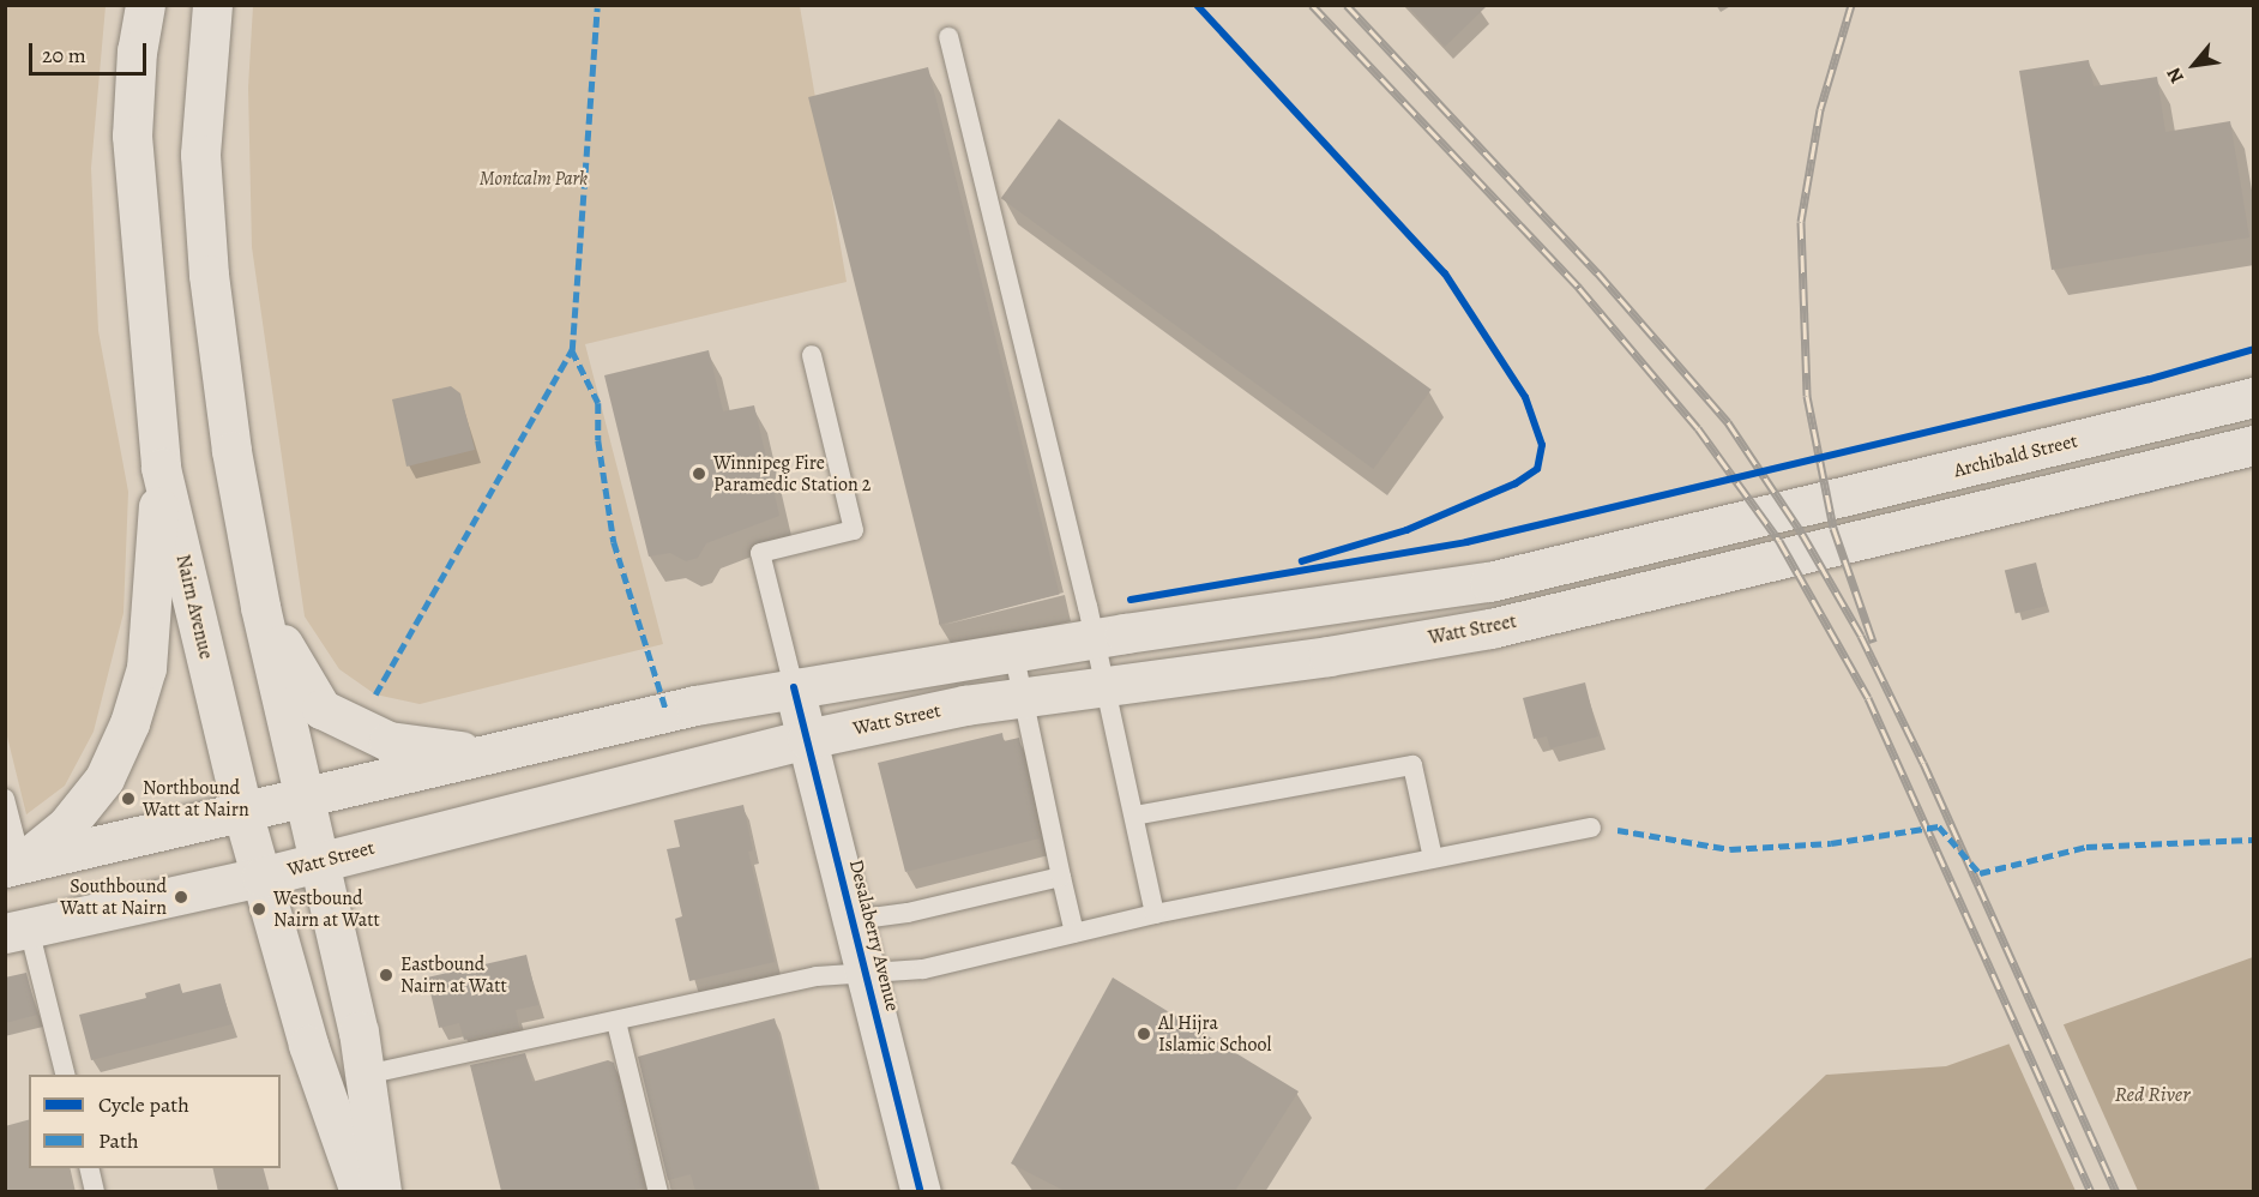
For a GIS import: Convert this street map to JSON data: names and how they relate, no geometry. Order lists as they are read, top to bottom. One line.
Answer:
{"streets":{"main road":["Archibald Street","Nairn Avenue","Watt Street","Desalaberry Avenue"]},"crossings":[["Nairn Avenue","Watt Street"],["Watt Street","Desalaberry Avenue"]],"water":["Red River"],"parks":["Montcalm Park"],"places":["Winnipeg Fire Paramedic Station 2","Northbound Watt at Nairn","Southbound Watt at Nairn","Westbound Nairn at Watt","Eastbound Nairn at Watt","Al Hijra Islamic School"],"legend":["Cycle path","Path"],"scale_bar":"20 m","north":"bottom left"}
